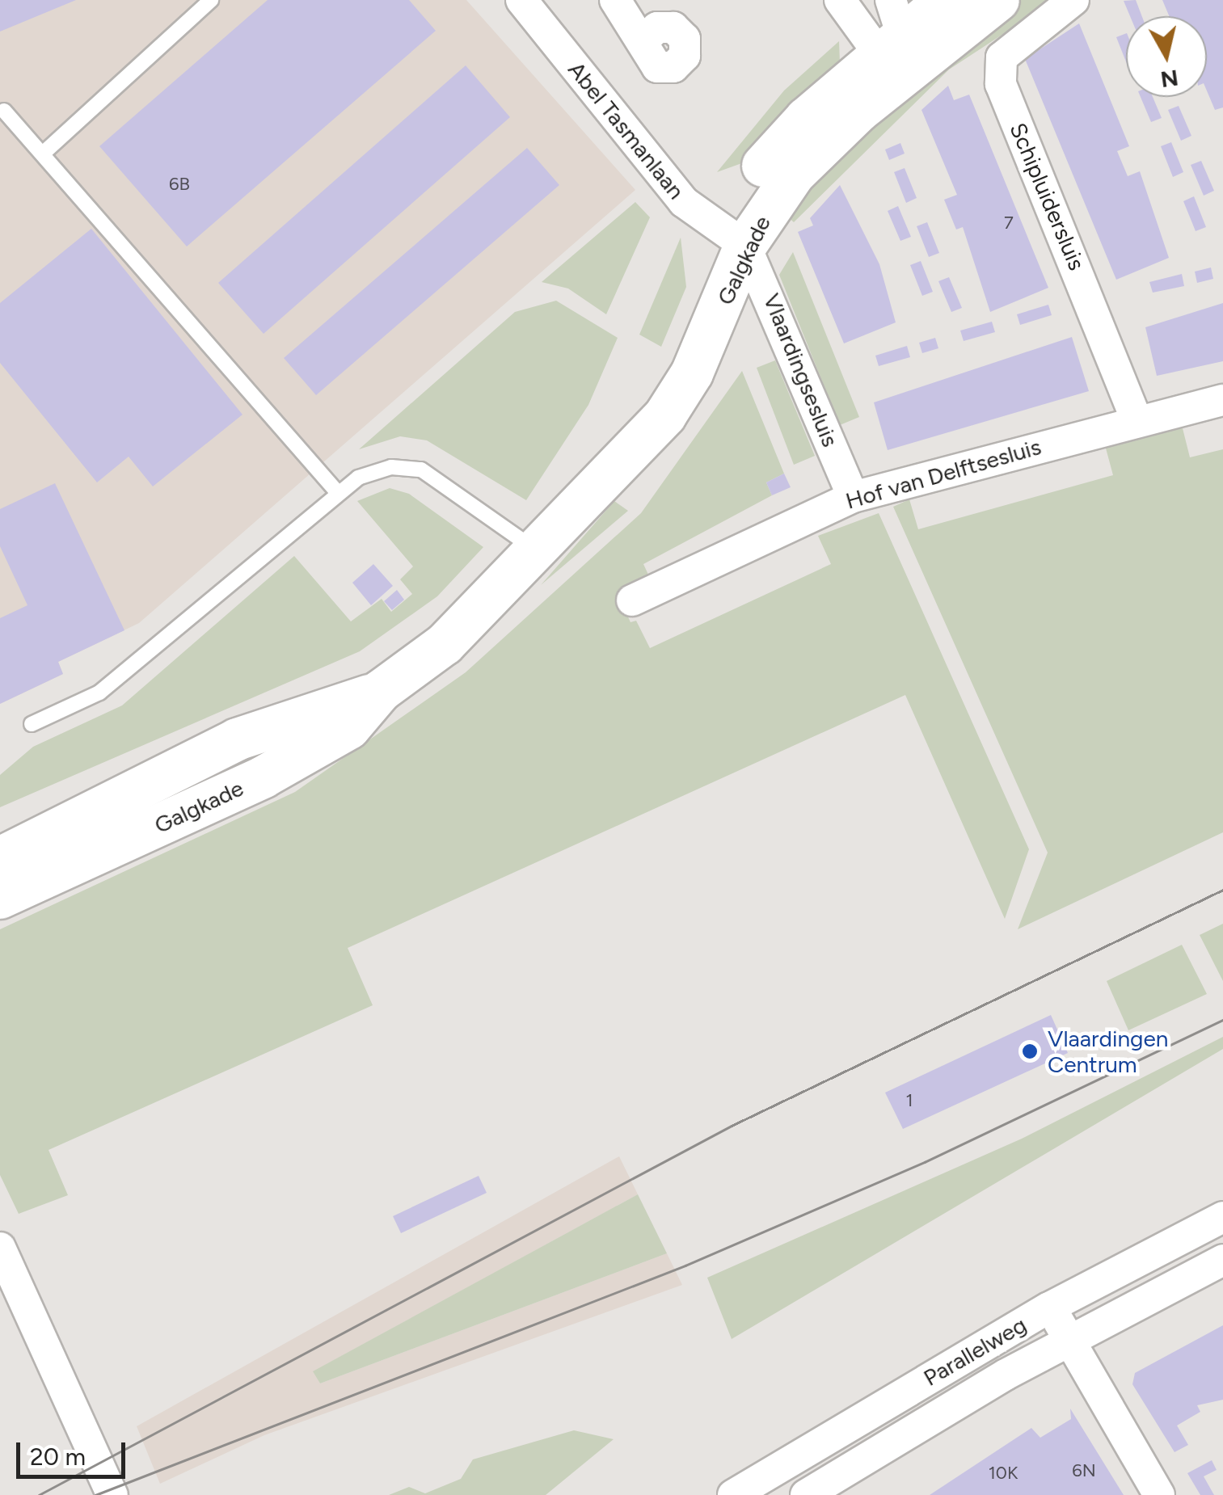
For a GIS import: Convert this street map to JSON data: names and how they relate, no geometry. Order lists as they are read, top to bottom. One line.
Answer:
{"streets":{"main road":["Galgkade"],"street":["Abel Tasmanlaan","Schipluidersluis","Vlaardingsesluis","Hof van Delftsesluis","Parallelweg"]},"crossings":[["Abel Tasmanlaan","Galgkade"],["Abel Tasmanlaan","Vlaardingsesluis"],["Schipluidersluis","Hof van Delftsesluis"],["Galgkade","Vlaardingsesluis"],["Vlaardingsesluis","Hof van Delftsesluis"]],"places":["Vlaardingen Centrum"],"house_numbers":["6B","7","1","6N","10K"],"scale_bar":"20 m","north":"bottom"}
